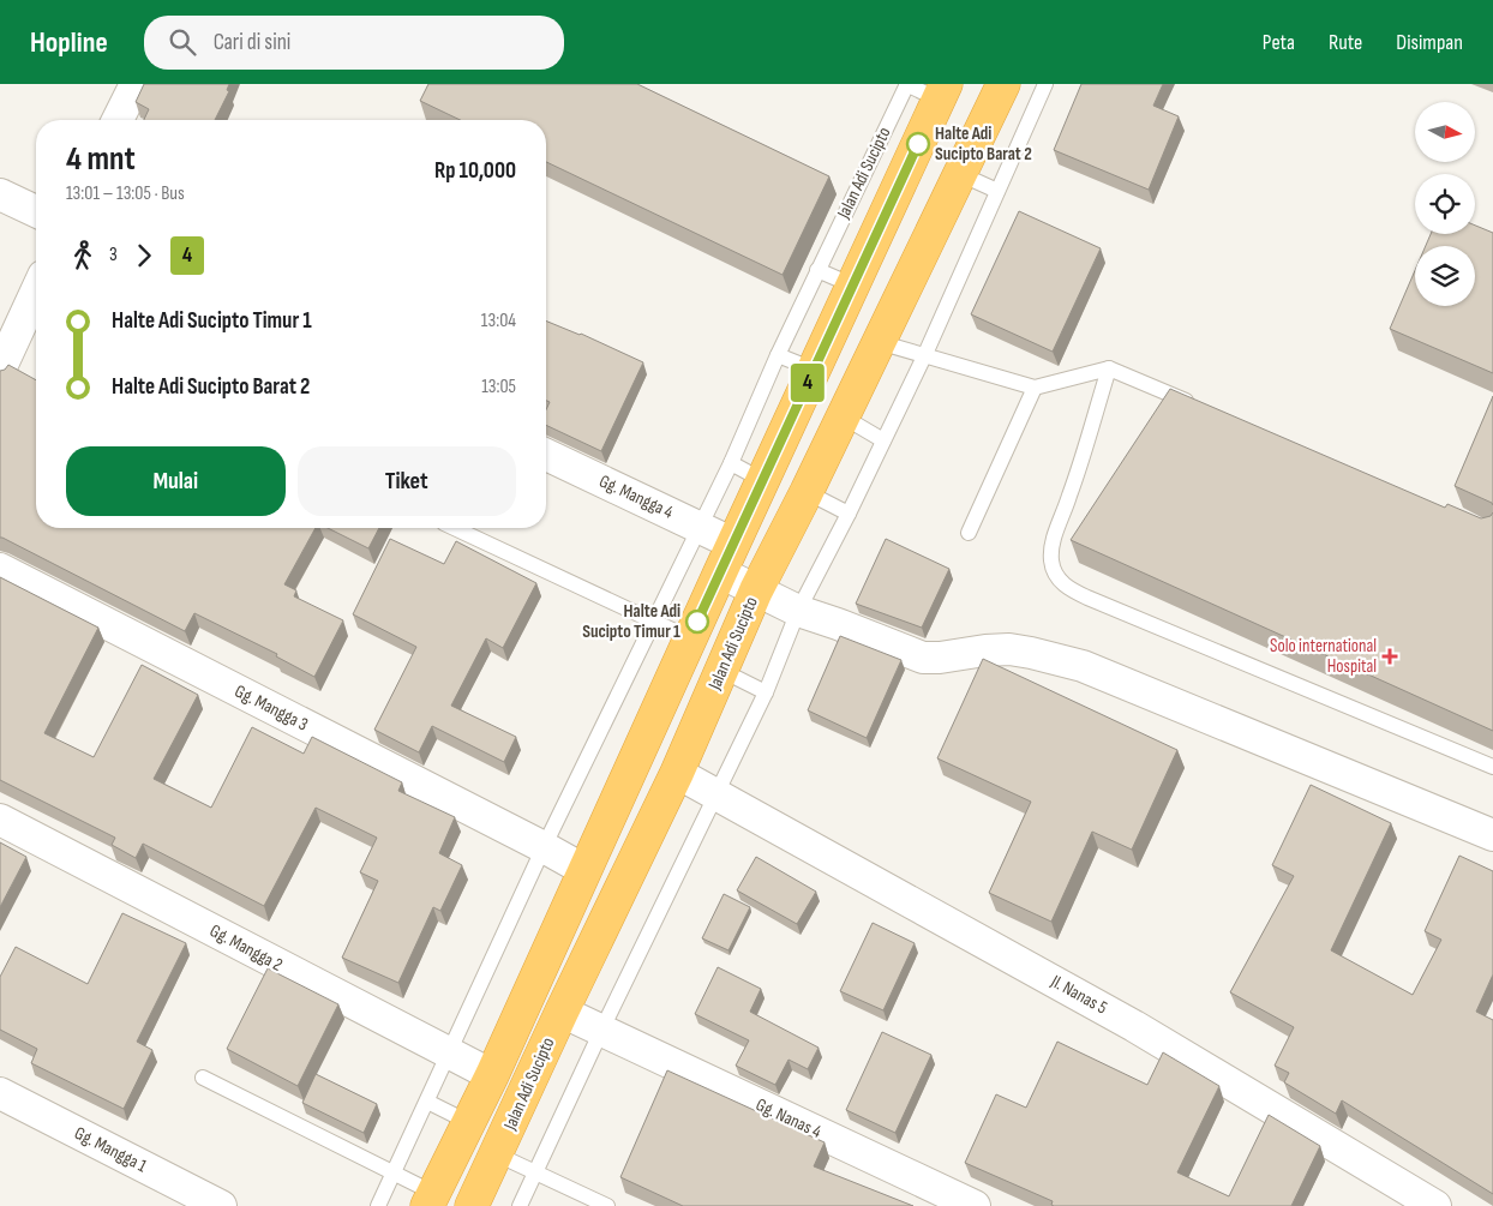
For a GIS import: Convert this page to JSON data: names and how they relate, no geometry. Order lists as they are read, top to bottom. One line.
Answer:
{"streets":{"highway":["Jalan Adi Sucipto"],"street":["Gg. Mangga 4","Gg. Mangga 3","Gg. Mangga 2","Jl. Nanas 5","Gg. Nanas 4","Gg. Mangga 1"]},"crossings":[["Jalan Adi Sucipto","Gg. Mangga 4"],["Jalan Adi Sucipto","Gg. Mangga 3"],["Jalan Adi Sucipto","Gg. Mangga 2"],["Jalan Adi Sucipto","Jl. Nanas 5"],["Jalan Adi Sucipto","Gg. Nanas 4"]],"places":{"other":["Halte Adi Sucipto Barat 2","Halte Adi Sucipto Timur 1"],"health":["Solo international Hospital"]},"lines":["bus line 4"],"north":"right","page":{"header":"Hopline","search":"Cari di sini","nav":["Peta","Rute","Disimpan"],"on_map":"4","heading":["4 mnt","13:01 – 13:05 · Bus","Rp 10,000"],"legs":["3","4"],"list":[{"name":"Halte Adi Sucipto Timur 1","value":"13:04"},{"name":"Halte Adi Sucipto Barat 2","value":"13:05"}],"buttons":["Mulai","Tiket"]}}
